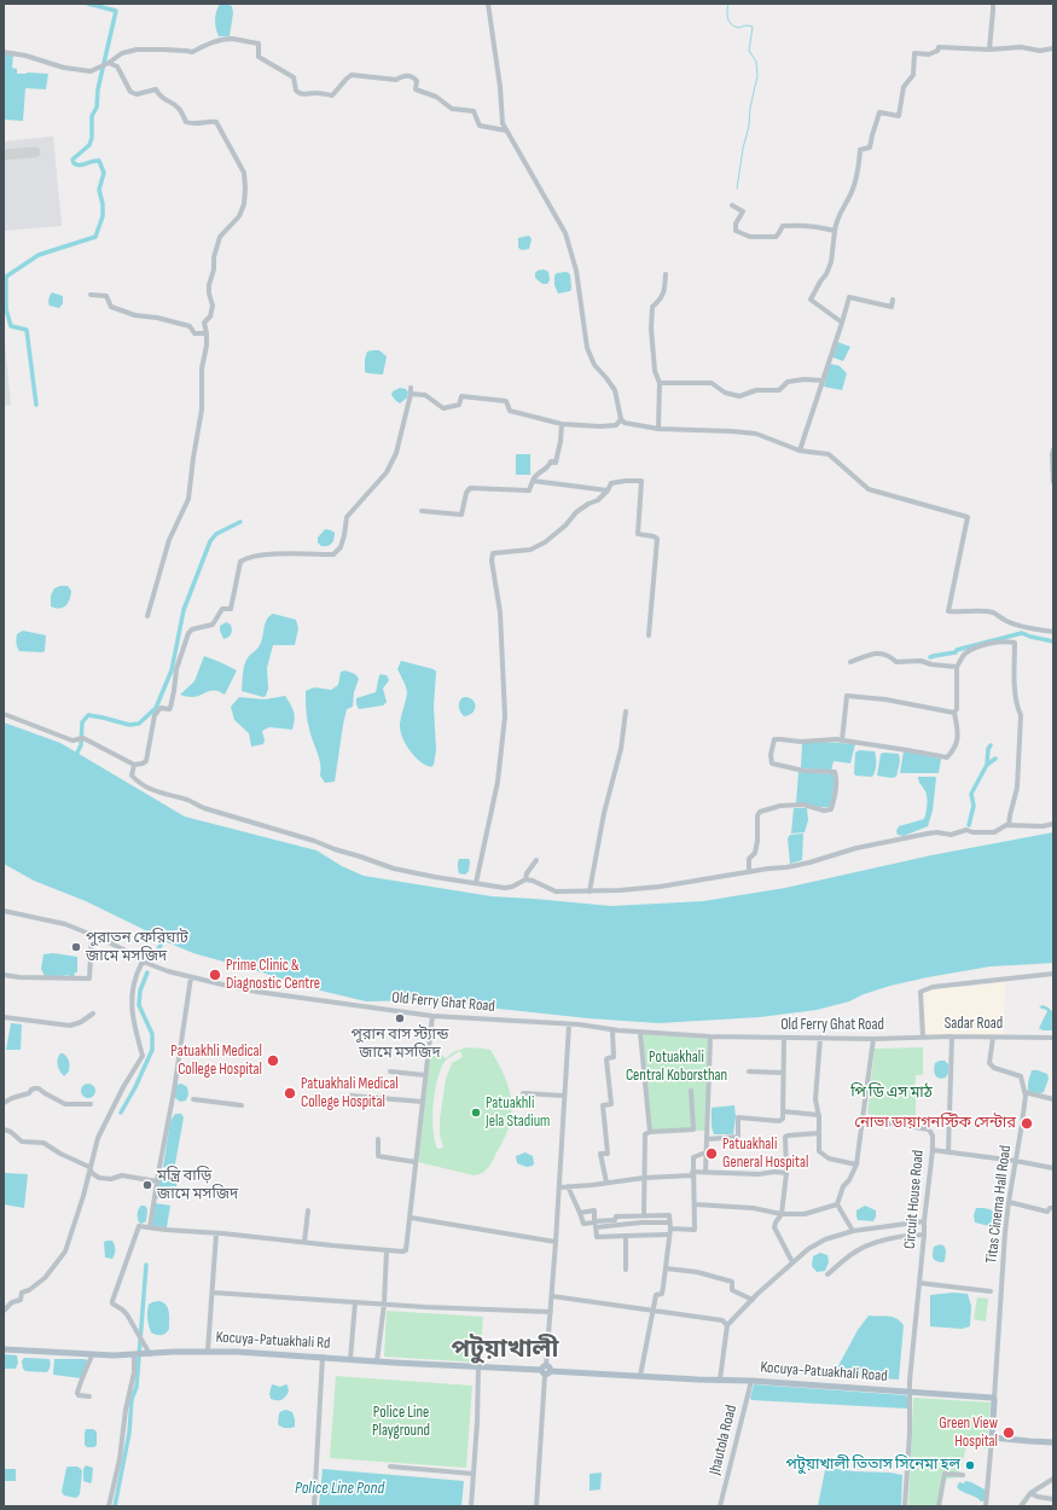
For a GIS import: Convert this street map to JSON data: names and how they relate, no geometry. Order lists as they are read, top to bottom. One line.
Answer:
{"streets":{"main road":["Kocuya-Patuakhali Rd","Kocuya-Patuakhali Road"],"street":["Old Ferry Ghat Road","Sadar Road","Circuit House Road","Titas Cinema Hall Road","Jhautola Road"]},"crossings":[["Old Ferry Ghat Road","Sadar Road"],["Circuit House Road","Kocuya-Patuakhali Road"],["Titas Cinema Hall Road","Kocuya-Patuakhali Road"],["Kocuya-Patuakhali Rd","Kocuya-Patuakhali Road"],["Kocuya-Patuakhali Road","Jhautola Road"]],"districts":["পটুয়াখালী"],"water":["Police Line Pond"],"parks":["Potuakhali Central Koborsthan","পি ডি এস মাঠ","Police Line Playground"],"places":["পুরাতন ফেরিঘাট জামে মসজিদ","Prime Clinic & Diagnostic Centre","পুরান বাস স্ট্যান্ড জামে মসজিদ","Patuakhli Medical College Hospital","Patuakhali Medical College Hospital","Patuakhli Jela Stadium","নোভা ডায়াগনস্টিক সেন্টার","Patuakhali General Hospital","মন্ত্রি বাড়ি জামে মসজিদ","Green View Hospital","পটুয়াখালী তিতাস সিনেমা হল"]}
